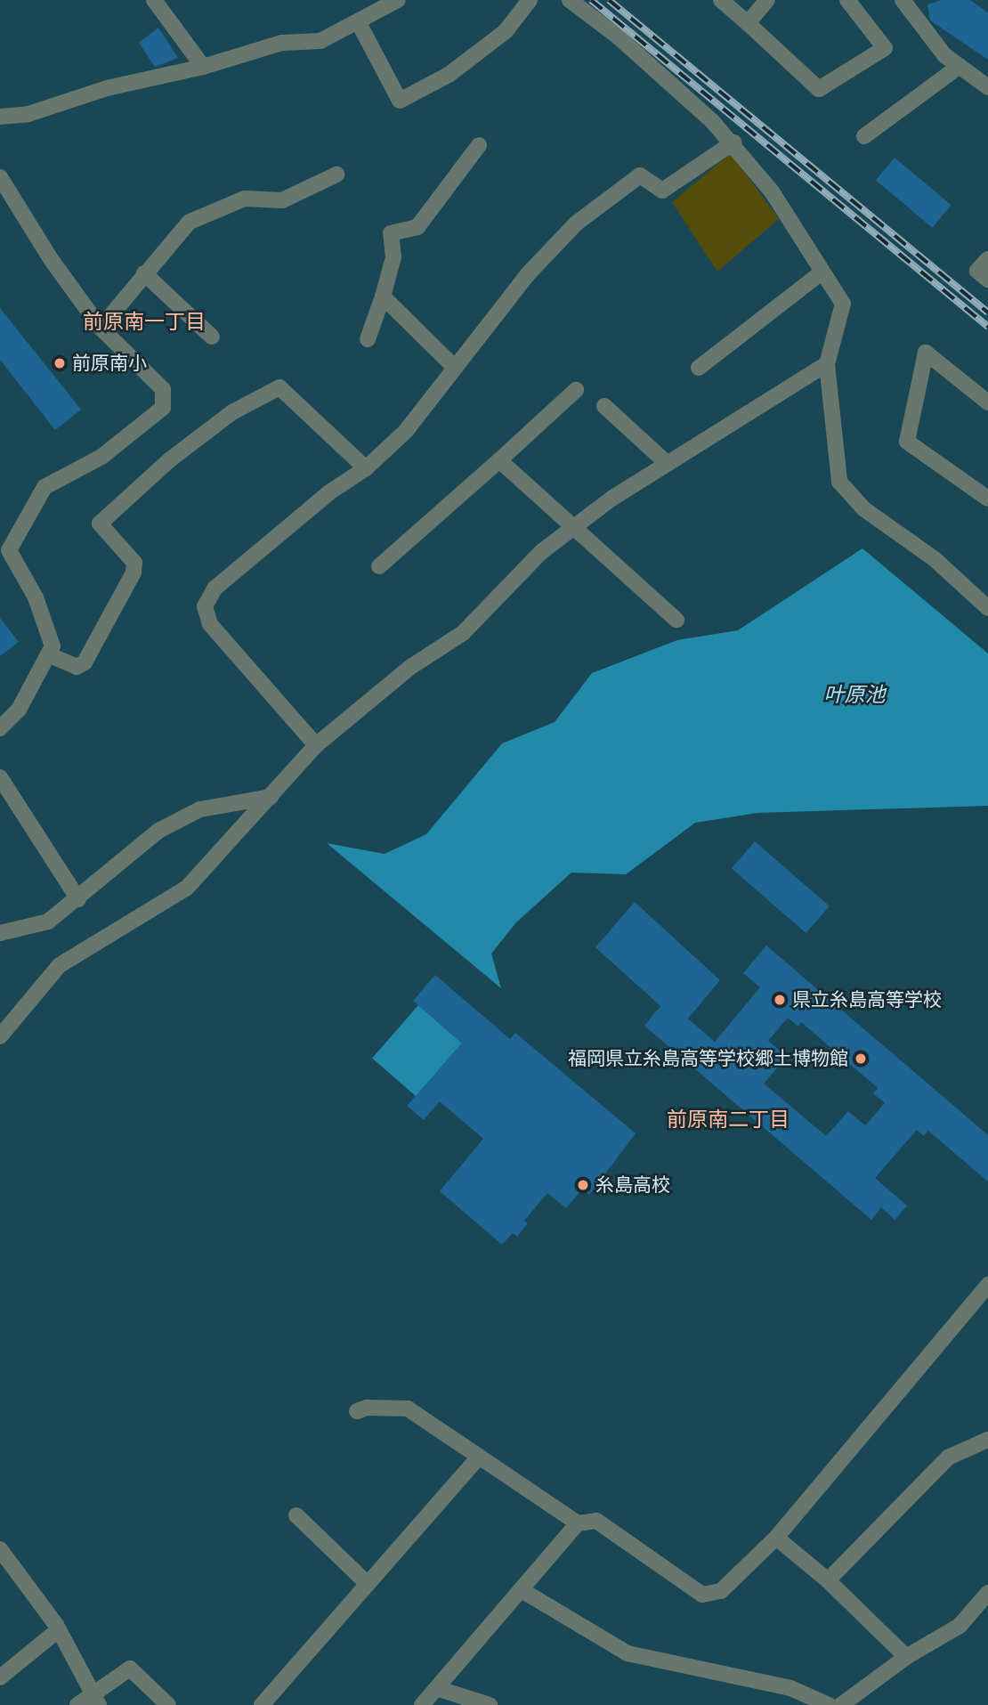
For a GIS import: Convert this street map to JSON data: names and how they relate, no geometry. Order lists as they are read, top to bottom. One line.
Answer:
{"districts":["前原南一丁目","前原南二丁目"],"water":["叶原池"],"places":["前原南小","県立糸島高等学校","福岡県立糸島高等学校郷土博物館","糸島高校"]}
